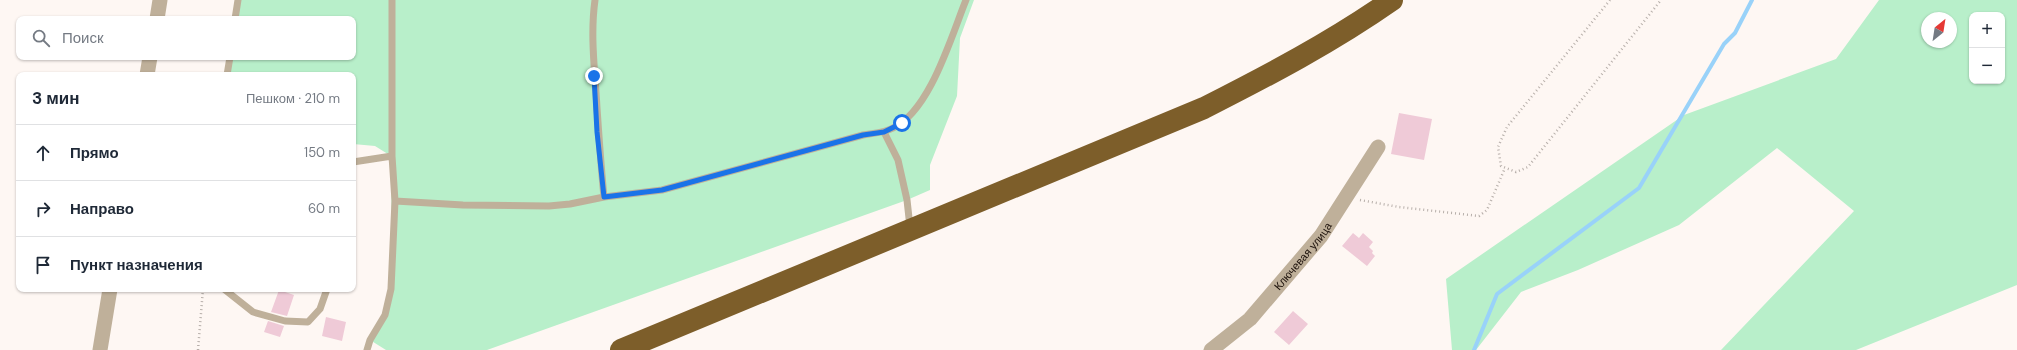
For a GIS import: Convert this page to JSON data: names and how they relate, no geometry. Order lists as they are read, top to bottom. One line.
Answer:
{"streets":{"street":["Ключевая улица"]},"north":"top right","page":{"map_buttons":["+","−"],"search":"Поиск","heading":["3 мин","Пешком · 210 m"],"list":[["Прямо","150 m"],["Направо","60 m"],"Пункт назначения"]}}
